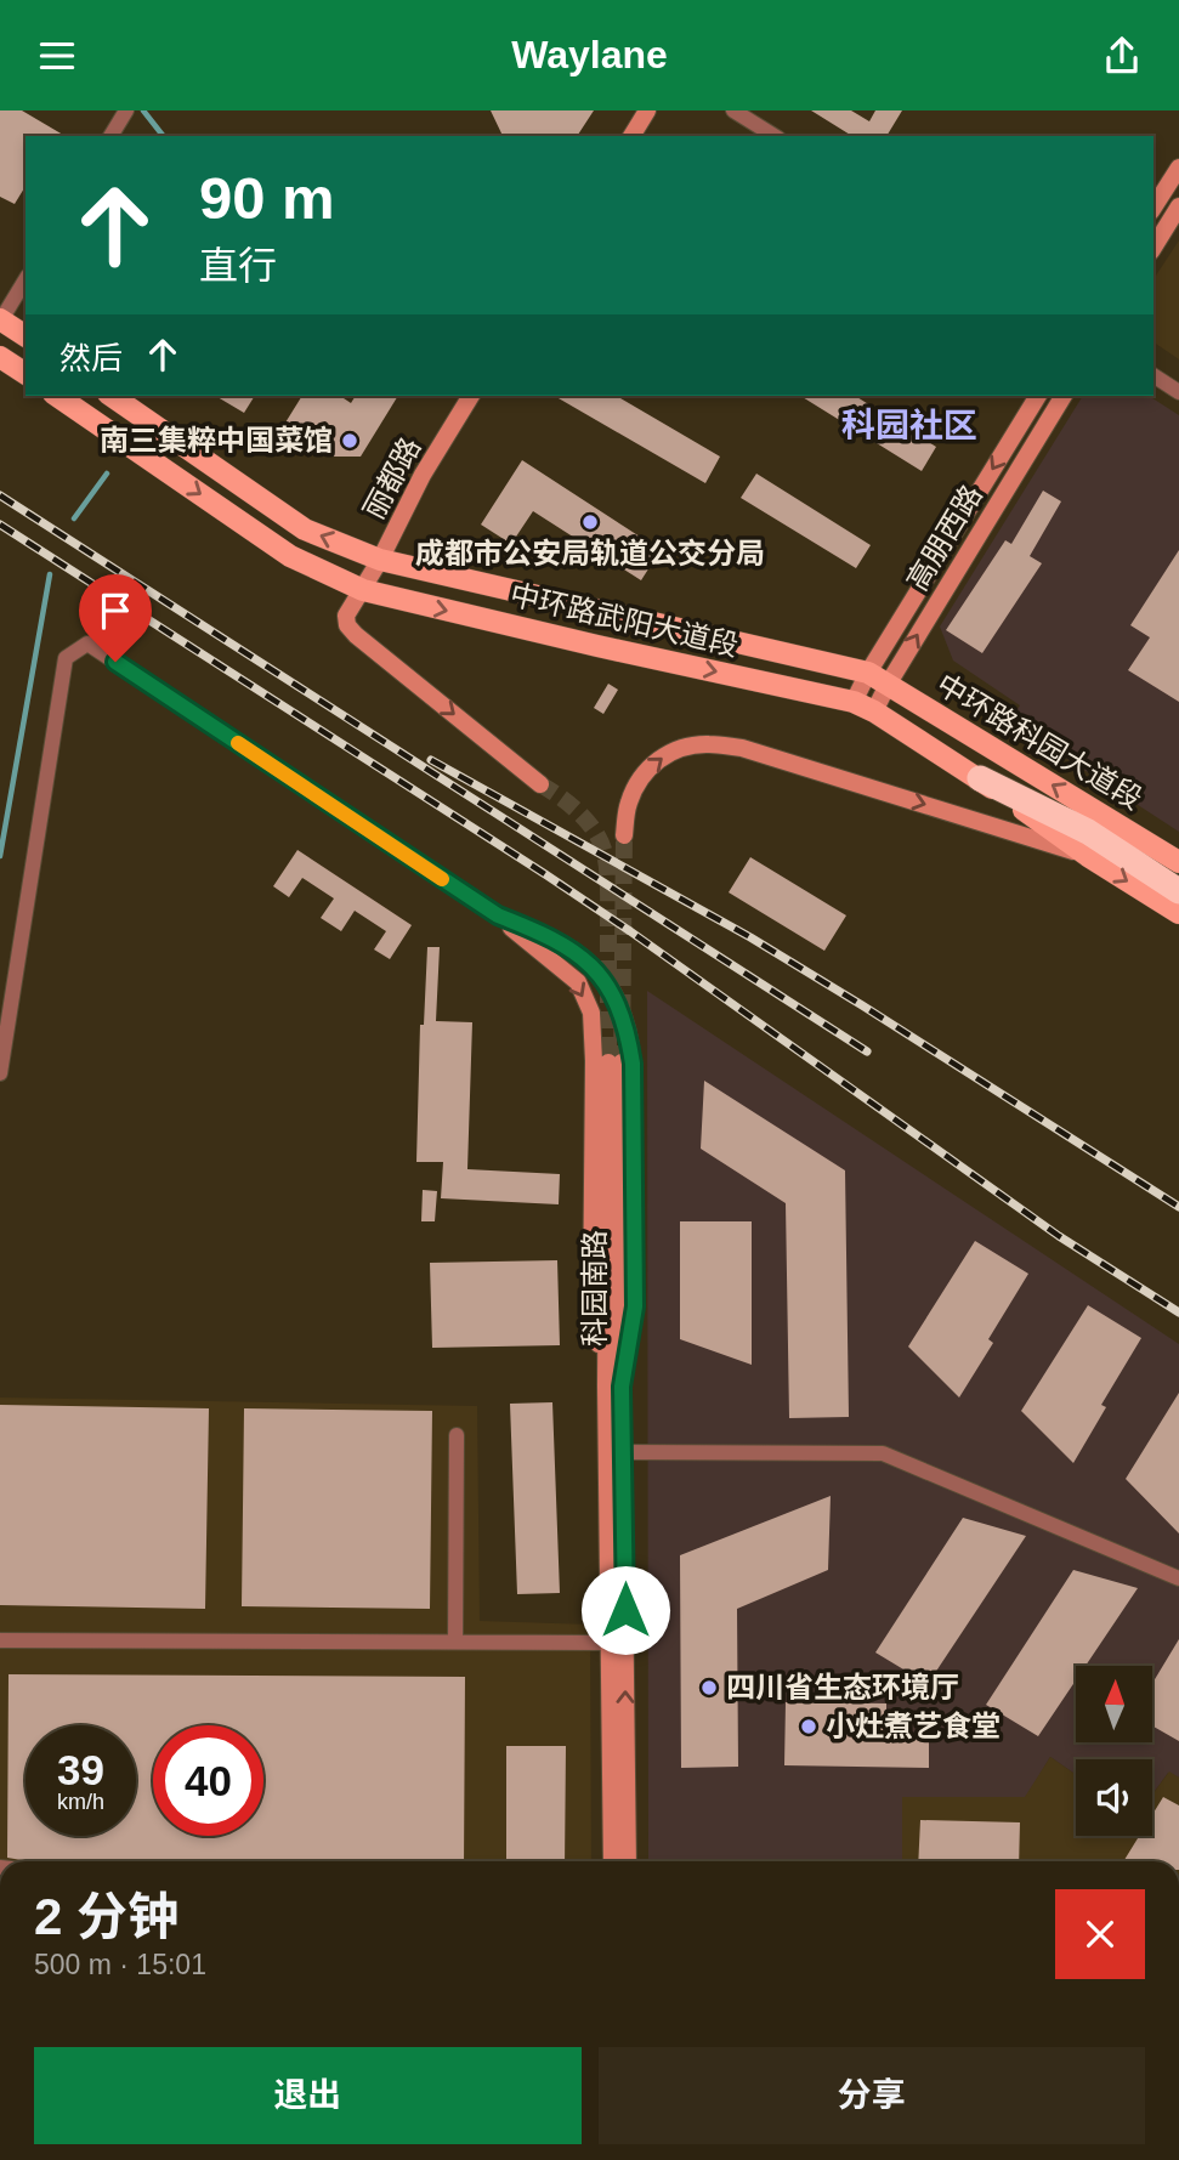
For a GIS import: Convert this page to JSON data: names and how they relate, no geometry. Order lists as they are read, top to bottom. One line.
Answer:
{"streets":{"main road":["中环路武阳大道段","中环路科园大道段"],"street":["丽都路","高朋西路","科园南路"]},"crossings":[["丽都路","中环路武阳大道段"],["高朋西路","中环路武阳大道段"],["高朋西路","中环路科园大道段"],["中环路武阳大道段","中环路科园大道段"]],"one_way":["丽都路","中环路科园大道段"],"districts":["科园社区"],"places":["南三集粹中国菜馆","成都市公安局轨道公交分局","四川省生态环境厅","小灶煮艺食堂"],"north":"top","page":{"header":"Waylane","turn":["90 m","直行"],"then":"然后","speed":"39 km/h","limit":"40","heading":["2 分钟","500 m · 15:01"],"buttons":["退出","分享"]}}
